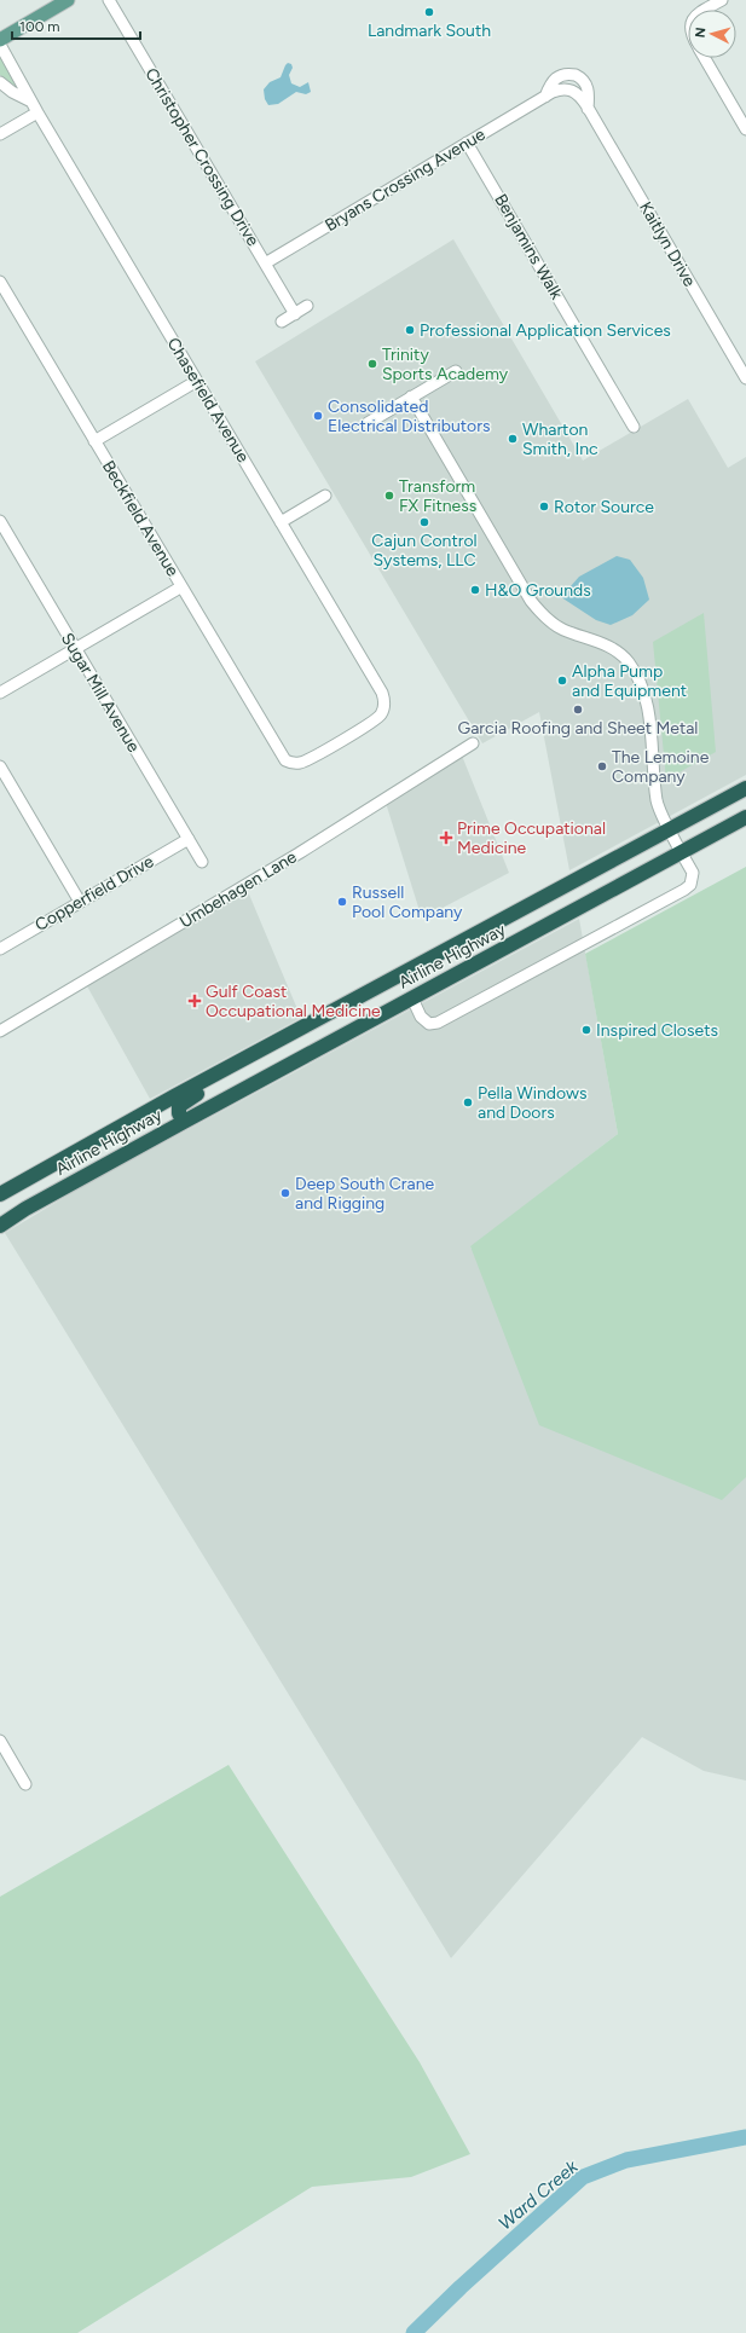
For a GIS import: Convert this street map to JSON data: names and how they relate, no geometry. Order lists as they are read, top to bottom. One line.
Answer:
{"streets":{"highway":["Airline Highway"],"street":["Christopher Crossing Drive","Bryans Crossing Avenue","Kaitlyn Drive","Benjamins Walk","Chasefield Avenue","Beckfield Avenue","Sugar Mill Avenue","Umbehagen Lane","Copperfield Drive"]},"crossings":[["Christopher Crossing Drive","Bryans Crossing Avenue"],["Bryans Crossing Avenue","Kaitlyn Drive"],["Bryans Crossing Avenue","Benjamins Walk"],["Chasefield Avenue","Beckfield Avenue"],["Sugar Mill Avenue","Copperfield Drive"]],"water":["Ward Creek"],"places":{"other":["Landmark South","Professional Application Services","Trinity Sports Academy","Consolidated Electrical Distributors","Wharton Smith, Inc","Transform FX Fitness","Rotor Source","Cajun Control Systems, LLC","H&O Grounds","Alpha Pump and Equipment","Garcia Roofing and Sheet Metal","The Lemoine Company","Russell Pool Company","Inspired Closets","Pella Windows and Doors","Deep South Crane and Rigging"],"health":["Prime Occupational Medicine","Gulf Coast Occupational Medicine"]},"scale_bar":"100 m","north":"left"}
